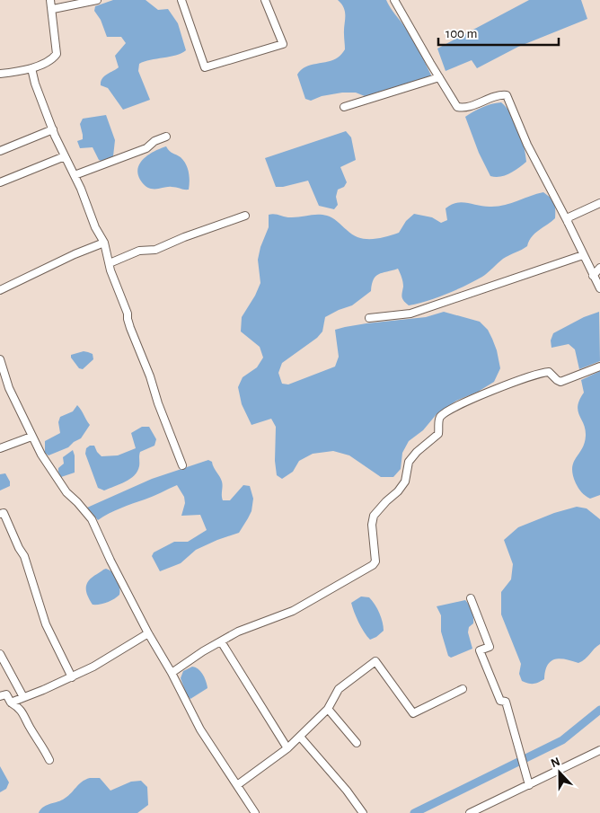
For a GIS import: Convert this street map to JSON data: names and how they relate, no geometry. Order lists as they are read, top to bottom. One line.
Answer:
{"scale_bar":"100 m","north":"top"}
